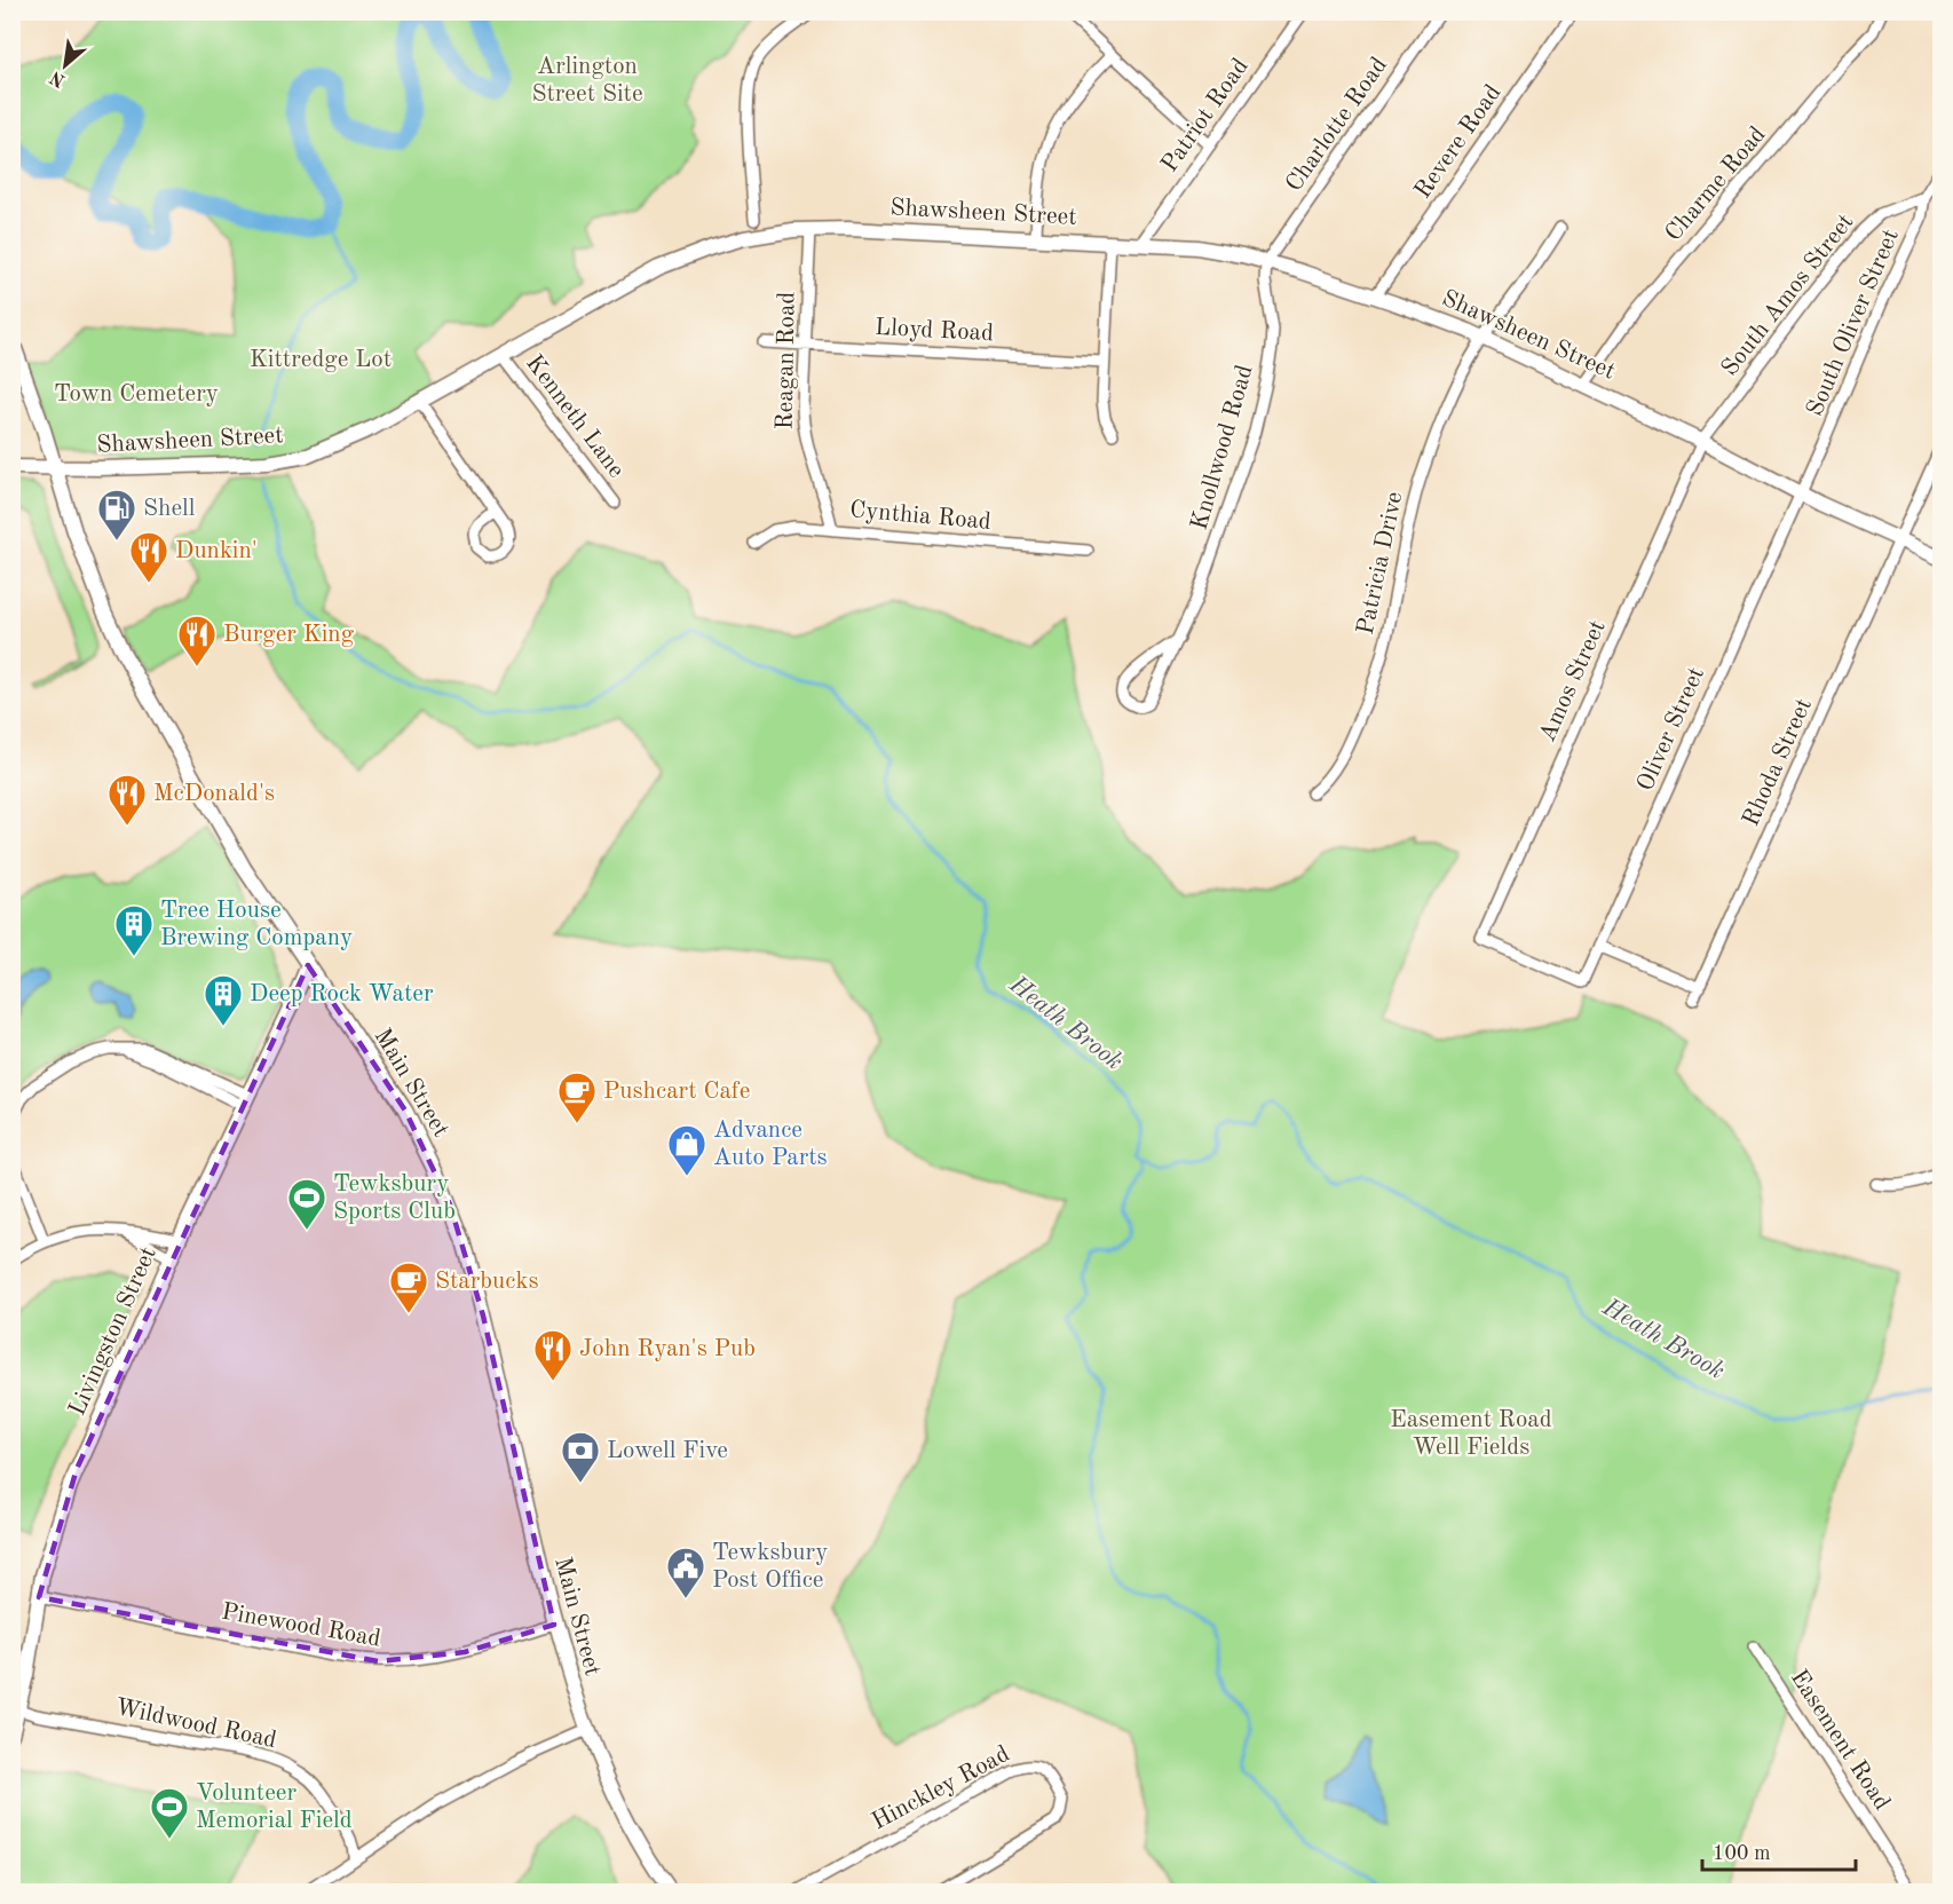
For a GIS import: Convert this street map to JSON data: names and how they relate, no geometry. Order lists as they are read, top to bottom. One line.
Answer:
{"streets":{"main road":["Shawsheen Street","Main Street","Livingston Street"],"street":["Patriot Road","Charlotte Road","Revere Road","Charme Road","South Amos Street","South Oliver Street","Lloyd Road","Reagan Road","Kenneth Lane","Knollwood Road","Cynthia Road","Patricia Drive","Amos Street","Oliver Street","Rhoda Street","Pinewood Road","Wildwood Road","Easement Road","Hinckley Road"]},"crossings":[["Patriot Road","Shawsheen Street"],["Charlotte Road","Shawsheen Street"],["Charlotte Road","Knollwood Road"],["Revere Road","Shawsheen Street"],["Charme Road","Shawsheen Street"],["Shawsheen Street","South Amos Street"],["Shawsheen Street","South Oliver Street"],["Shawsheen Street","Reagan Road"],["Shawsheen Street","Kenneth Lane"],["Shawsheen Street","Knollwood Road"],["Shawsheen Street","Patricia Drive"],["Shawsheen Street","Amos Street"],["Shawsheen Street","Oliver Street"],["Shawsheen Street","Rhoda Street"],["Shawsheen Street","Main Street"],["South Amos Street","South Oliver Street"],["South Amos Street","Amos Street"],["South Oliver Street","Oliver Street"],["Lloyd Road","Reagan Road"],["Reagan Road","Cynthia Road"],["Amos Street","Oliver Street"],["Main Street","Livingston Street"],["Main Street","Pinewood Road"],["Livingston Street","Pinewood Road"],["Livingston Street","Wildwood Road"]],"water":["Heath Brook"],"parks":["Arlington Street Site","Kittredge Lot","Town Cemetery","Easement Road Well Fields"],"places":{"fuel station":["Shell"],"restaurant":["Dunkin'","Burger King","McDonald's","John Ryan's Pub"],"building":["Tree House Brewing Company","Deep Rock Water"],"cafe":["Pushcart Cafe","Starbucks"],"shop":["Advance Auto Parts"],"sports":["Tewksbury Sports Club","Volunteer Memorial Field"],"bank":["Lowell Five"],"public building":["Tewksbury Post Office"]},"scale_bar":"100 m","north":"bottom left"}
